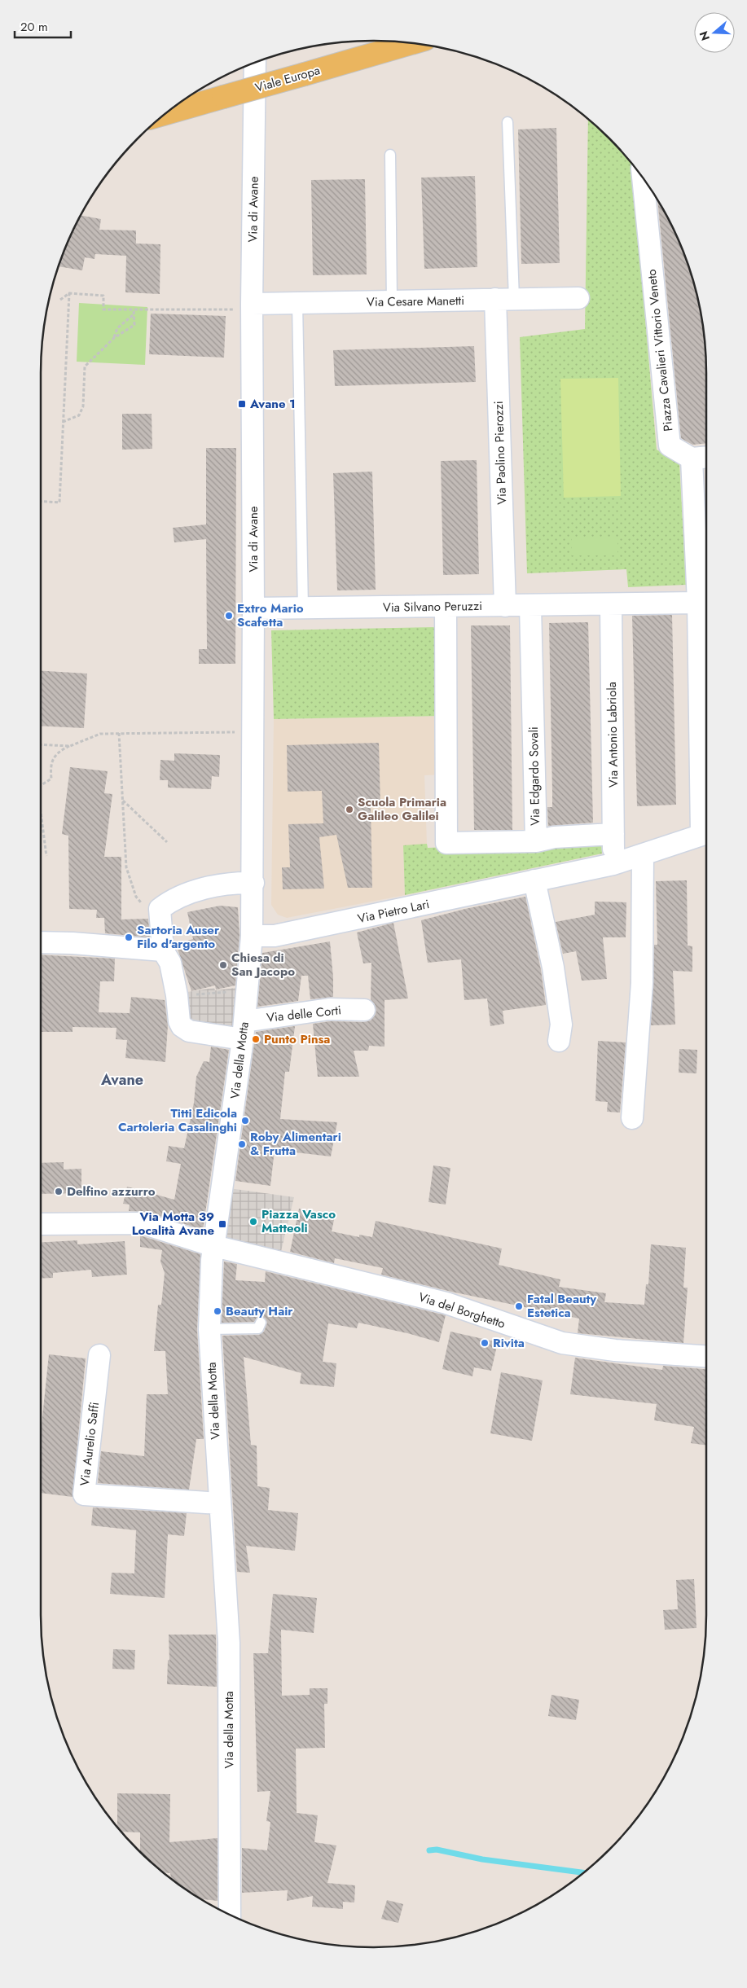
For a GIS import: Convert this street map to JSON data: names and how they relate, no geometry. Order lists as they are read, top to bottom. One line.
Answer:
{"streets":{"main road":["Viale Europa"],"street":["Via di Avane","Via Cesare Manetti","Piazza Cavalieri Vittorio Veneto","Via Paolino Pierozzi","Via Silvano Peruzzi","Via Antonio Labriola","Via Edgardo Sovali","Via Pietro Lari","Via delle Corti","Via della Motta","Via del Borghetto","Via Aurelio Saffi"]},"crossings":[["Via di Avane","Via Cesare Manetti"],["Via di Avane","Via Silvano Peruzzi"],["Via di Avane","Via della Motta"],["Via Cesare Manetti","Via Paolino Pierozzi"],["Piazza Cavalieri Vittorio Veneto","Via Pietro Lari"],["Via Paolino Pierozzi","Via Silvano Peruzzi"],["Via Silvano Peruzzi","Via Antonio Labriola"],["Via Silvano Peruzzi","Via Edgardo Sovali"],["Via Antonio Labriola","Via Pietro Lari"],["Via Pietro Lari","Via della Motta"],["Via delle Corti","Via della Motta"],["Via della Motta","Via del Borghetto"],["Via della Motta","Via Aurelio Saffi"]],"districts":["Avane"],"places":{"transit":["Avane 1","Via Motta 39 Località Avane"],"other":["Extro Mario Scafetta","Scuola Primaria Galileo Galilei","Sartoria Auser Filo d'argento","Chiesa di San Jacopo","Punto Pinsa","Titti Edicola Cartoleria Casalinghi","Roby Alimentari & Frutta","Delfino azzurro","Piazza Vasco Matteoli","Fatal Beauty Estetica","Beauty Hair","Rivita"]},"scale_bar":"20 m","north":"left"}
